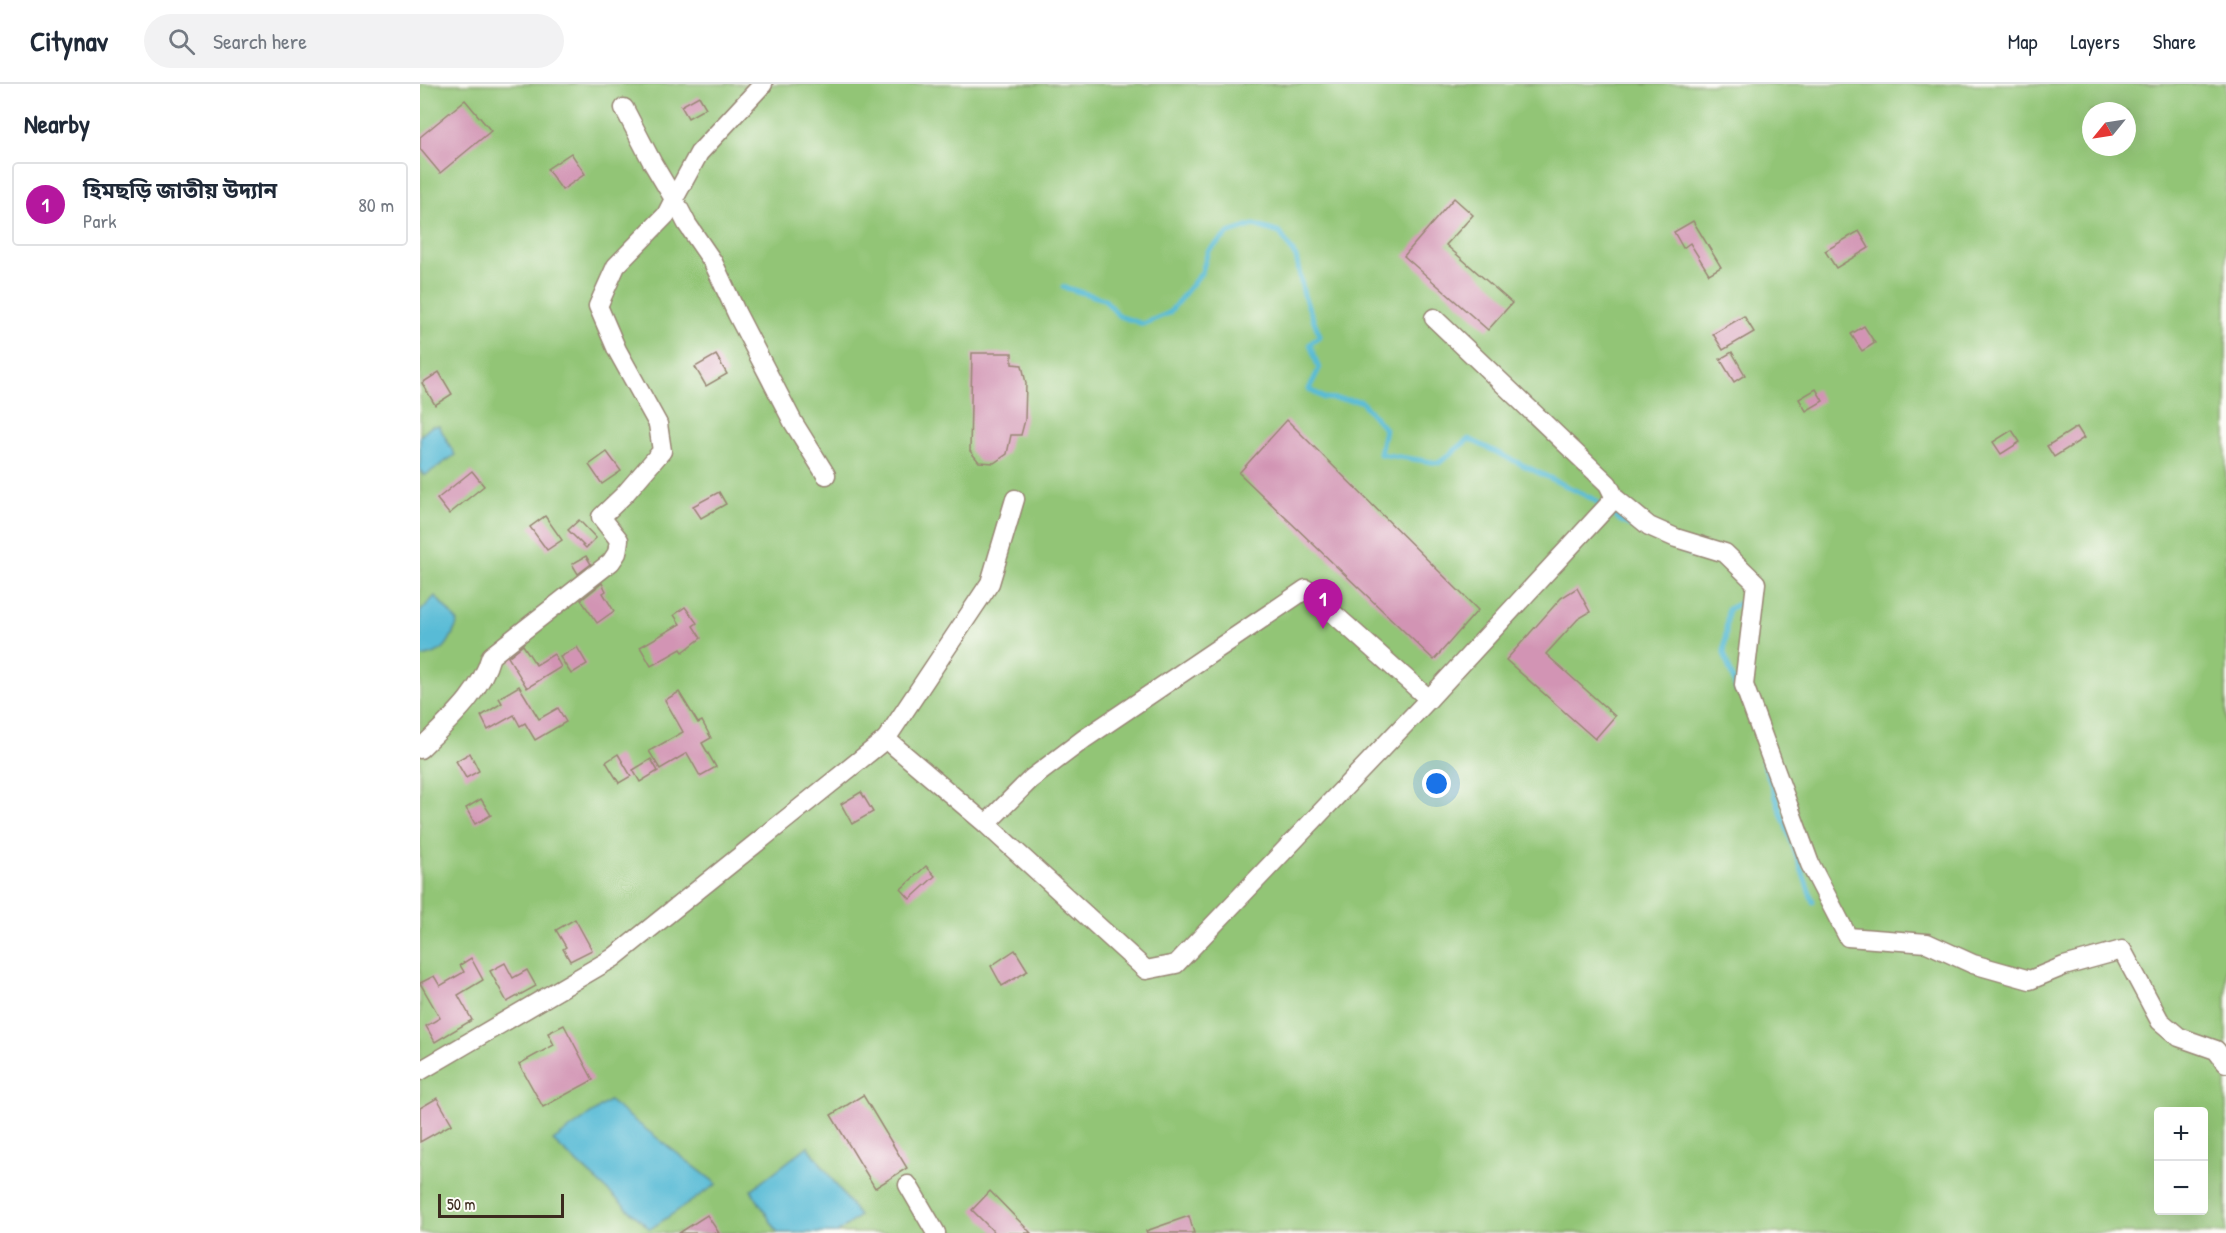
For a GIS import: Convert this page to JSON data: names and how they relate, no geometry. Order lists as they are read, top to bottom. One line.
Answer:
{"scale_bar":"50 m","north":"bottom left","page":{"header":"Citynav","search":"Search here","nav":["Map","Layers","Share"],"heading":"Nearby","list":[{"mark":"1","name":"হিমছড়ি জাতীয় উদ্যান","note":"Park","value":"80 m"}],"pins":"1","map_buttons":["+","−"],"scale":"50 m"}}
